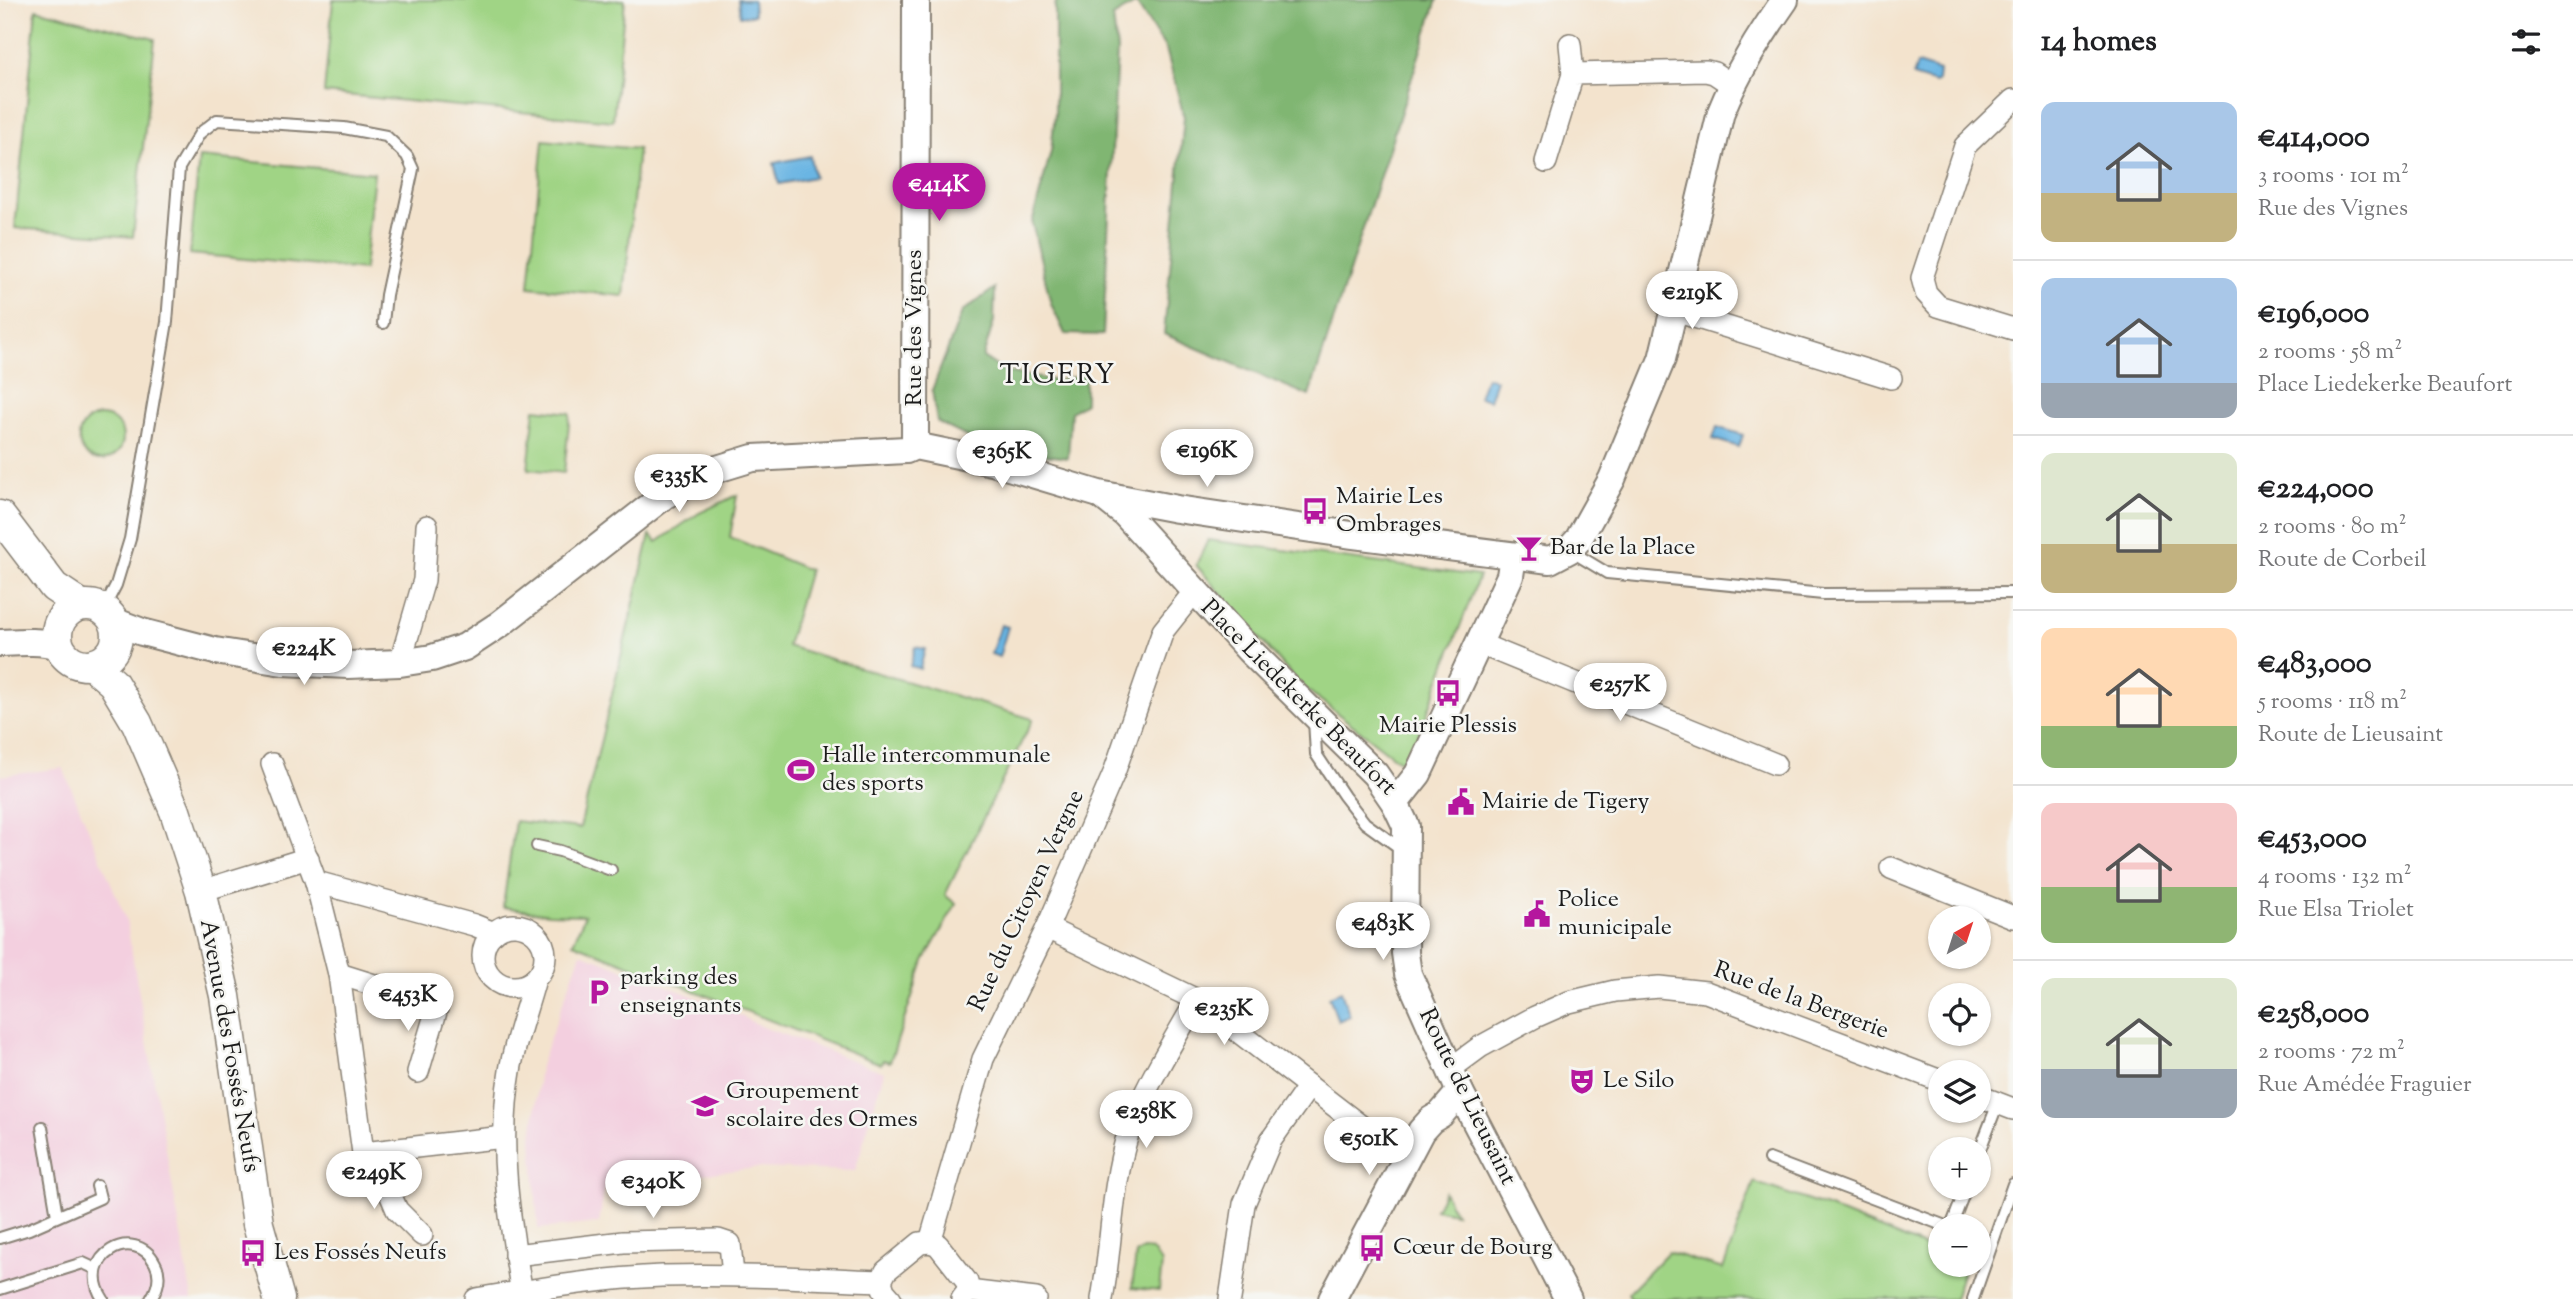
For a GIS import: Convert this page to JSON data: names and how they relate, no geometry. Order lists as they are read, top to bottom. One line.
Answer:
{"streets":{"main road":["Avenue des Fossés Neufs"],"street":["Rue des Vignes","Place Liedekerke Beaufort","Rue du Citoyen Vergne","Rue de la Bergerie","Route de Lieusaint"]},"crossings":[["Place Liedekerke Beaufort","Rue du Citoyen Vergne"],["Place Liedekerke Beaufort","Route de Lieusaint"],["Rue de la Bergerie","Route de Lieusaint"]],"districts":["TIGERY"],"places":{"bus stop":["Mairie Les Ombrages","Mairie Plessis","Cœur de Bourg","Les Fossés Neufs"],"bar":["Bar de la Place"],"sports":["Halle intercommunale des sports"],"public building":["Mairie de Tigery","Police municipale"],"parking":["parking des enseignants"],"theatre":["Le Silo"],"school or university":["Groupement scolaire des Ormes"]},"north":"top right","page":{"heading":"14 homes","list":[{"name":"€414,000","note":"3 rooms · 101 m² · Rue des Vignes"},{"name":"€196,000","note":"2 rooms · 58 m² · Place Liedekerke Beaufort"},{"name":"€224,000","note":"2 rooms · 80 m² · Route de Corbeil"},{"name":"€483,000","note":"5 rooms · 118 m² · Route de Lieusaint"},{"name":"€453,000","note":"4 rooms · 132 m² · Rue Elsa Triolet"},{"name":"€258,000","note":"2 rooms · 72 m² · Rue Amédée Fraguier"}],"price":["€414K","€219K","€196K","€365K","€335K","€224K","€257K","€483K","€453K","€235K","€258K","€501K","€249K","€340K"],"map_buttons":["+","−"]}}
